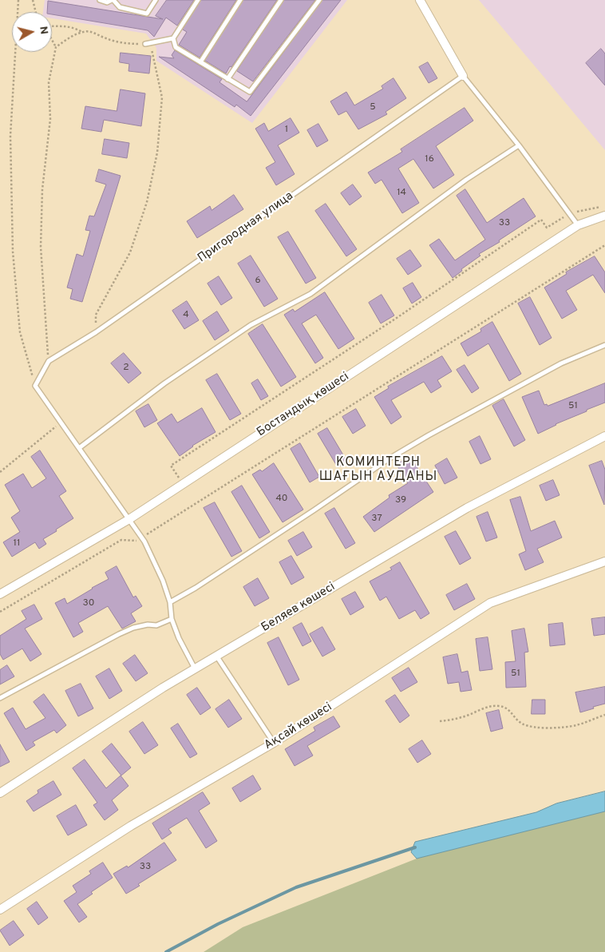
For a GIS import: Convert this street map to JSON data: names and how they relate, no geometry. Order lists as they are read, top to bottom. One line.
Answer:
{"streets":{"street":["Бостандық көшесі","Беляев көшесі","Ақсай көшесі"],"lane":["Пригородная улица"]},"districts":["КОМИНТЕРН ШАҒЫН АУДАНЫ"],"house_numbers":["5","1","16","14","33","6","4","2","51","40","39","37","11","30","51","33"],"north":"right"}
